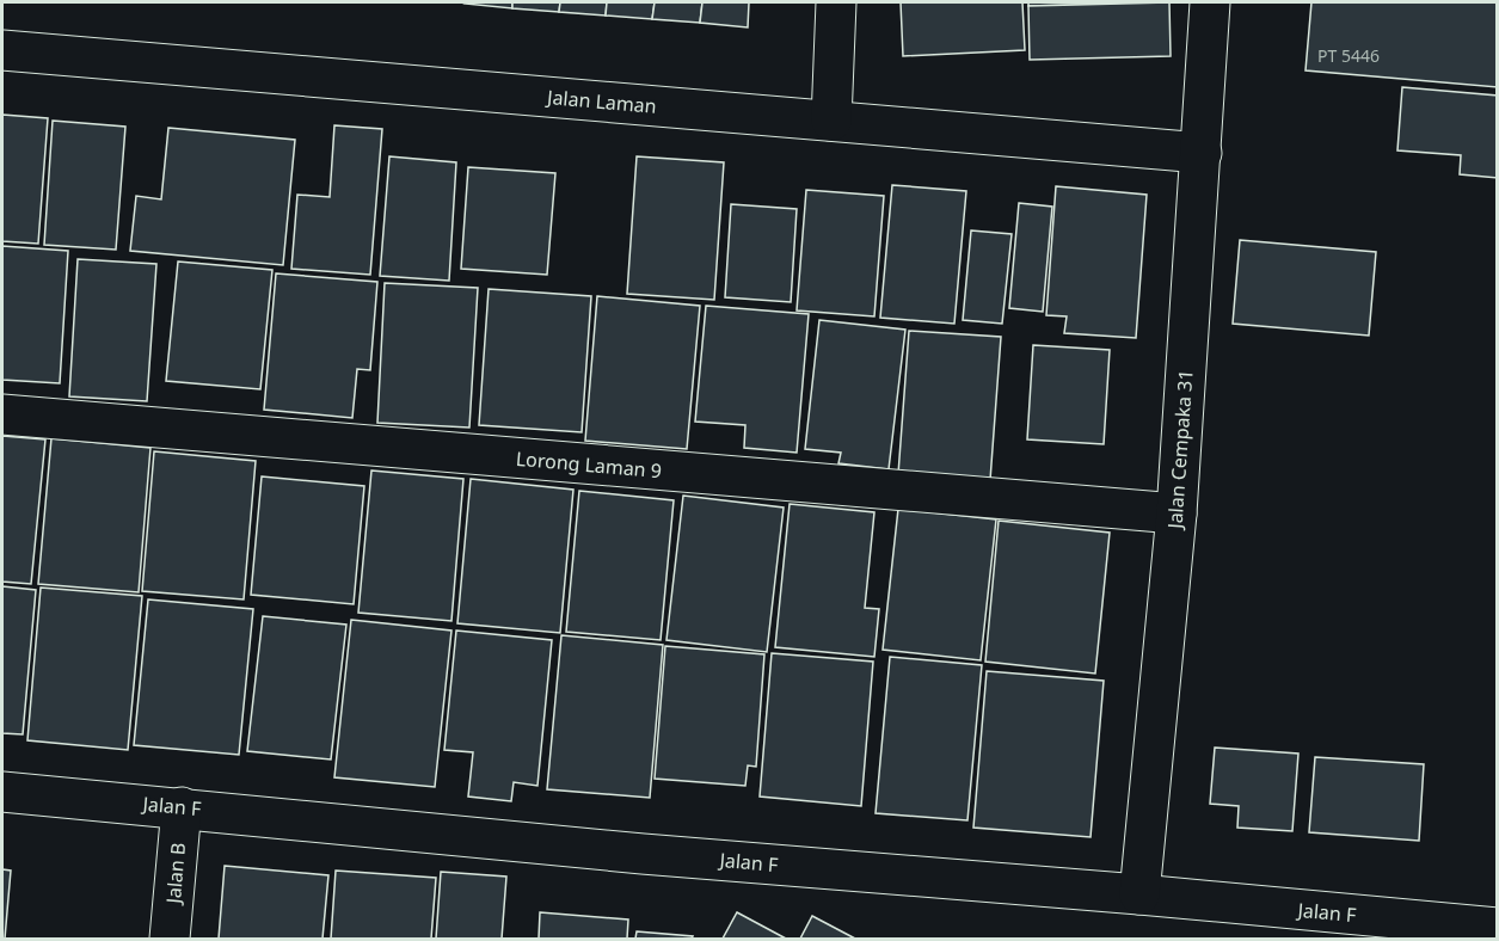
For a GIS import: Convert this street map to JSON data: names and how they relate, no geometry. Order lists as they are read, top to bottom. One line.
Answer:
{"streets":{"street":["Jalan Laman","Jalan Cempaka 31","Lorong Laman 9","Jalan F","Jalan B"]},"crossings":[["Jalan Laman","Jalan Cempaka 31"],["Jalan Cempaka 31","Lorong Laman 9"],["Jalan Cempaka 31","Jalan F"],["Jalan F","Jalan B"]],"house_numbers":["PT 5446"]}
